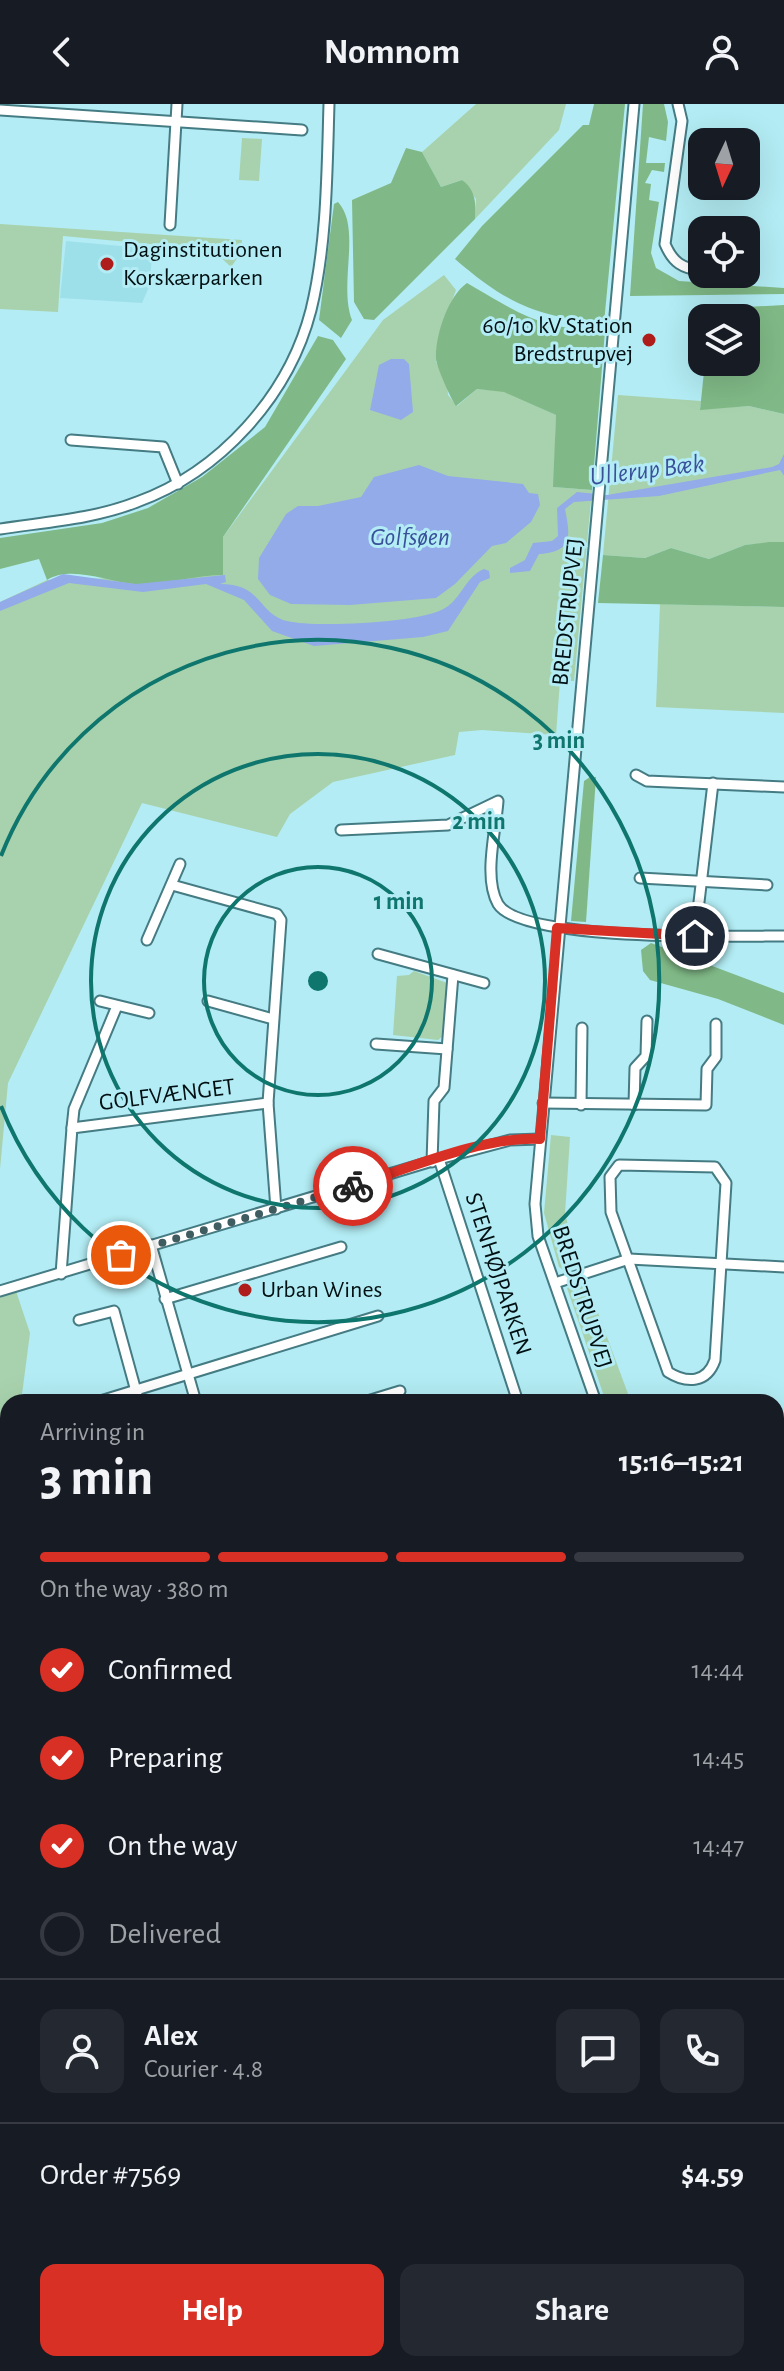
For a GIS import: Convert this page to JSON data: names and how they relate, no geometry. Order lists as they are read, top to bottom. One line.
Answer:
{"streets":{"street":["BREDSTRUPVEJ","GOLFVÆNGET","STENHØJPARKEN"]},"water":["Ullerup Bæk","Golfsøen"],"places":["Daginstitutionen Korskærparken","60/10 kV Station Bredstrupvej","Urban Wines"],"north":"bottom","page":{"header":"Nomnom","heading":["3 min","Arriving in","15:16–15:21"],"panel":["Alex","Courier · 4.8","Order #7569","$4.59"],"bar":"On the way · 380 m","list":[["Confirmed","14:44"],["Preparing","14:45"],["On the way","14:47"],"Delivered"],"buttons":["Help","Share"]},"rings":["3 min","2 min","1 min"]}
